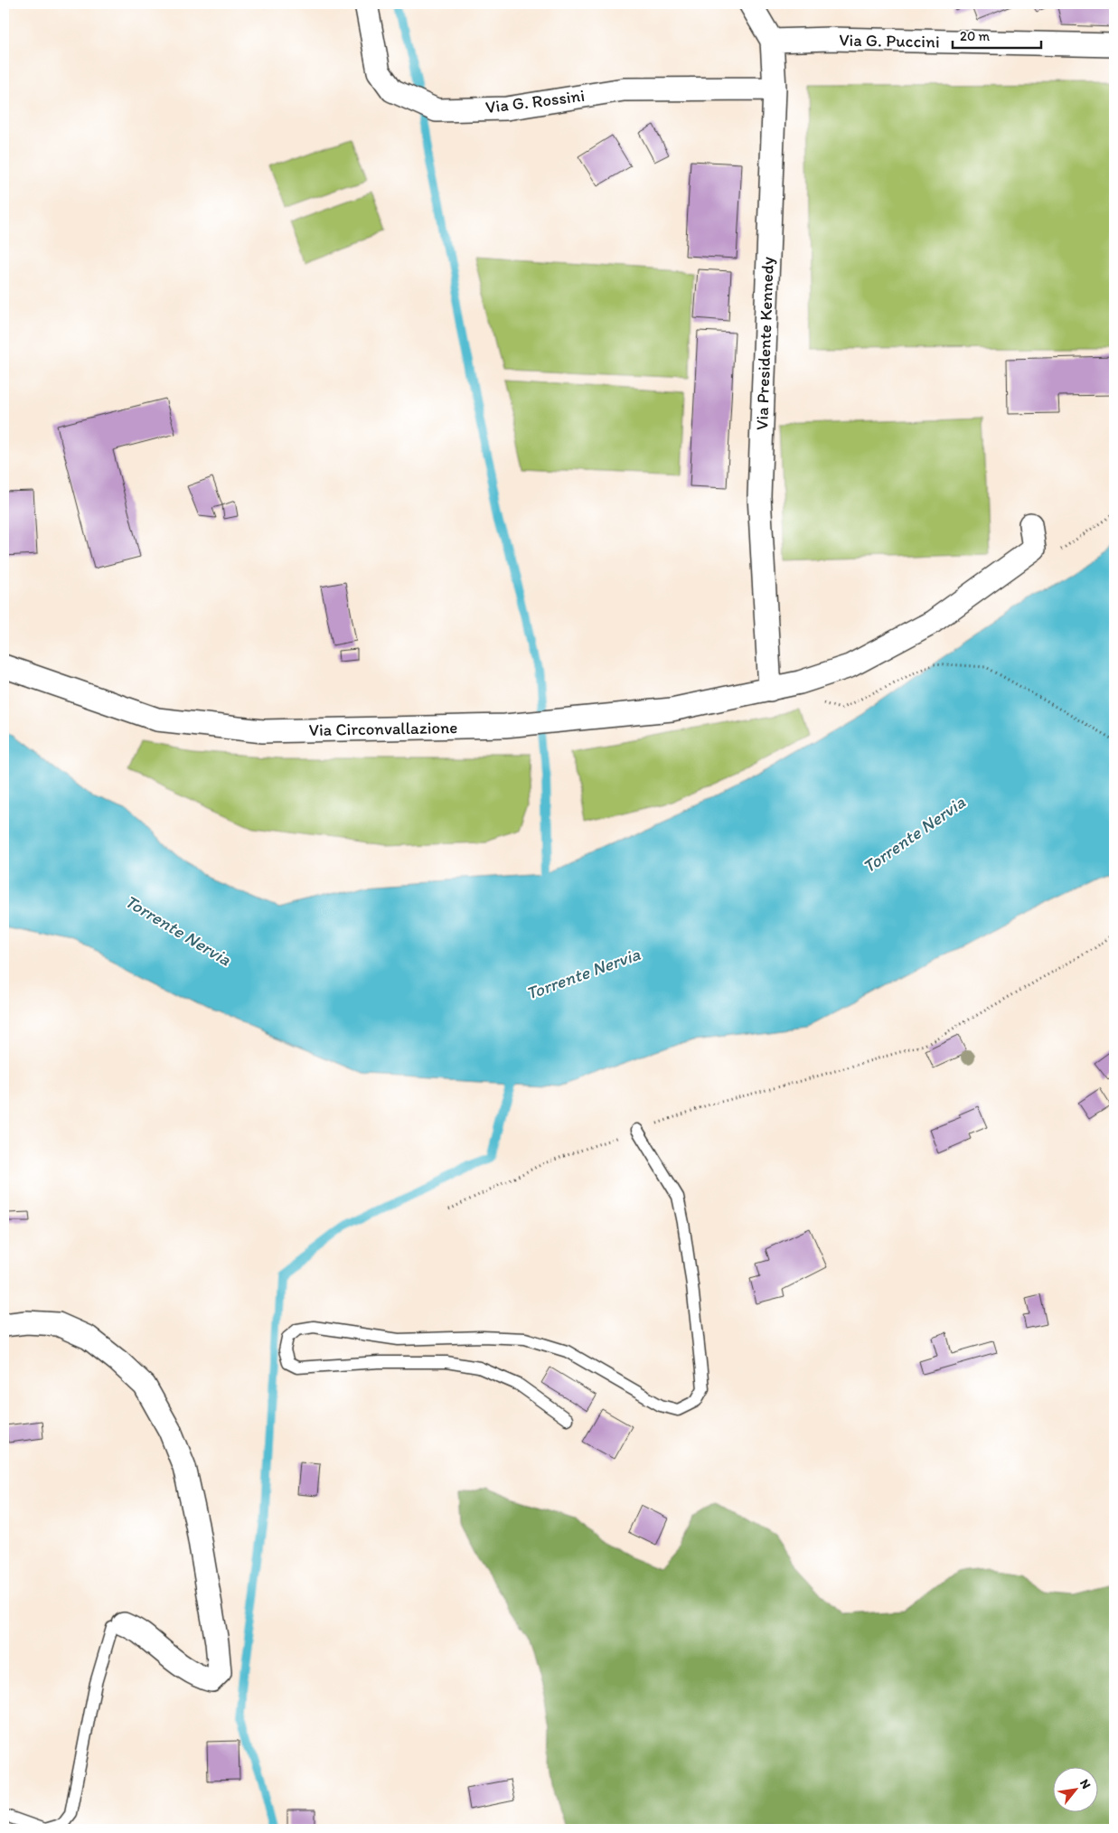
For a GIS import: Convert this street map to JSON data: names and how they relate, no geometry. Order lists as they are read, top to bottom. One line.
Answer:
{"streets":{"street":["Via G. Puccini","Via G. Rossini","Via Presidente Kennedy","Via Circonvallazione"]},"crossings":[["Via G. Puccini","Via Presidente Kennedy"],["Via G. Rossini","Via Presidente Kennedy"],["Via Presidente Kennedy","Via Circonvallazione"]],"water":["Torrente Nervia"],"scale_bar":"20 m","north":"top right"}
